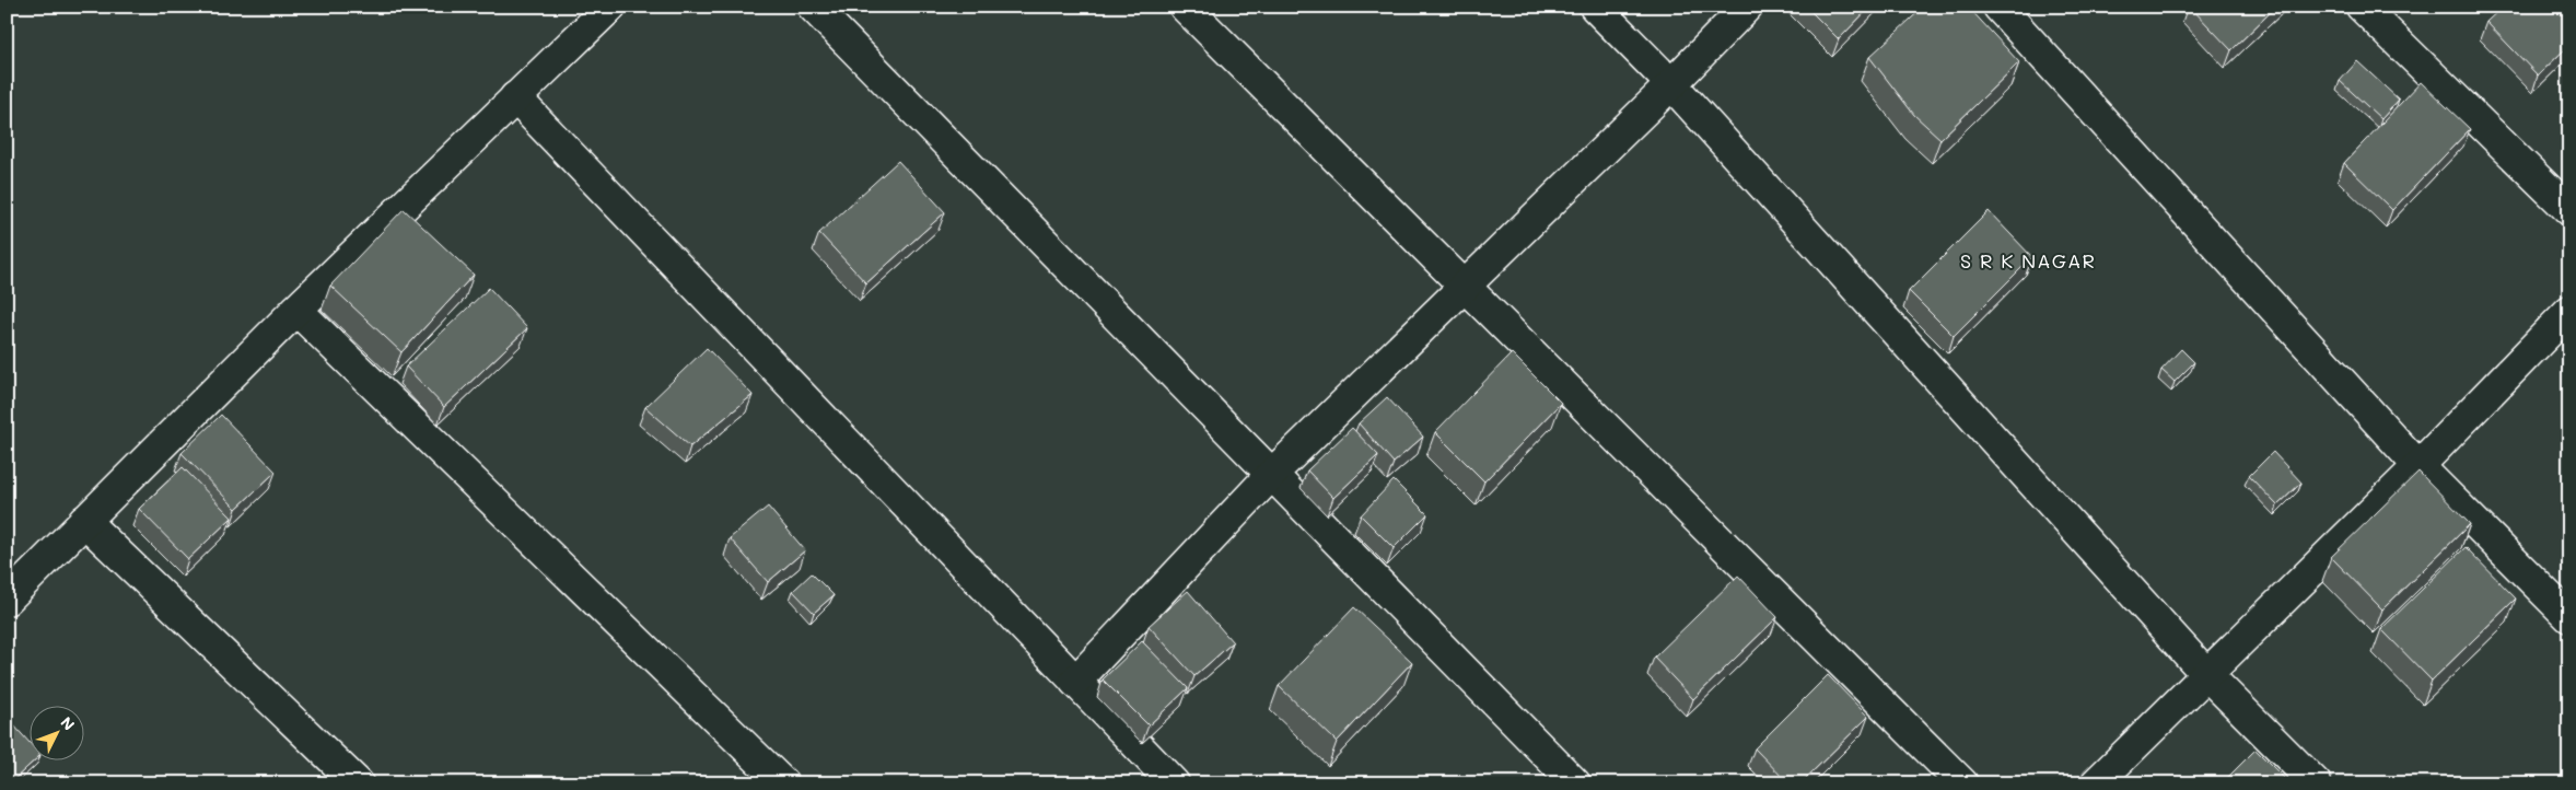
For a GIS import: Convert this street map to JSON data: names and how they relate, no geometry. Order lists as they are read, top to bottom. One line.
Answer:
{"districts":["S R K NAGAR"],"north":"top right"}
